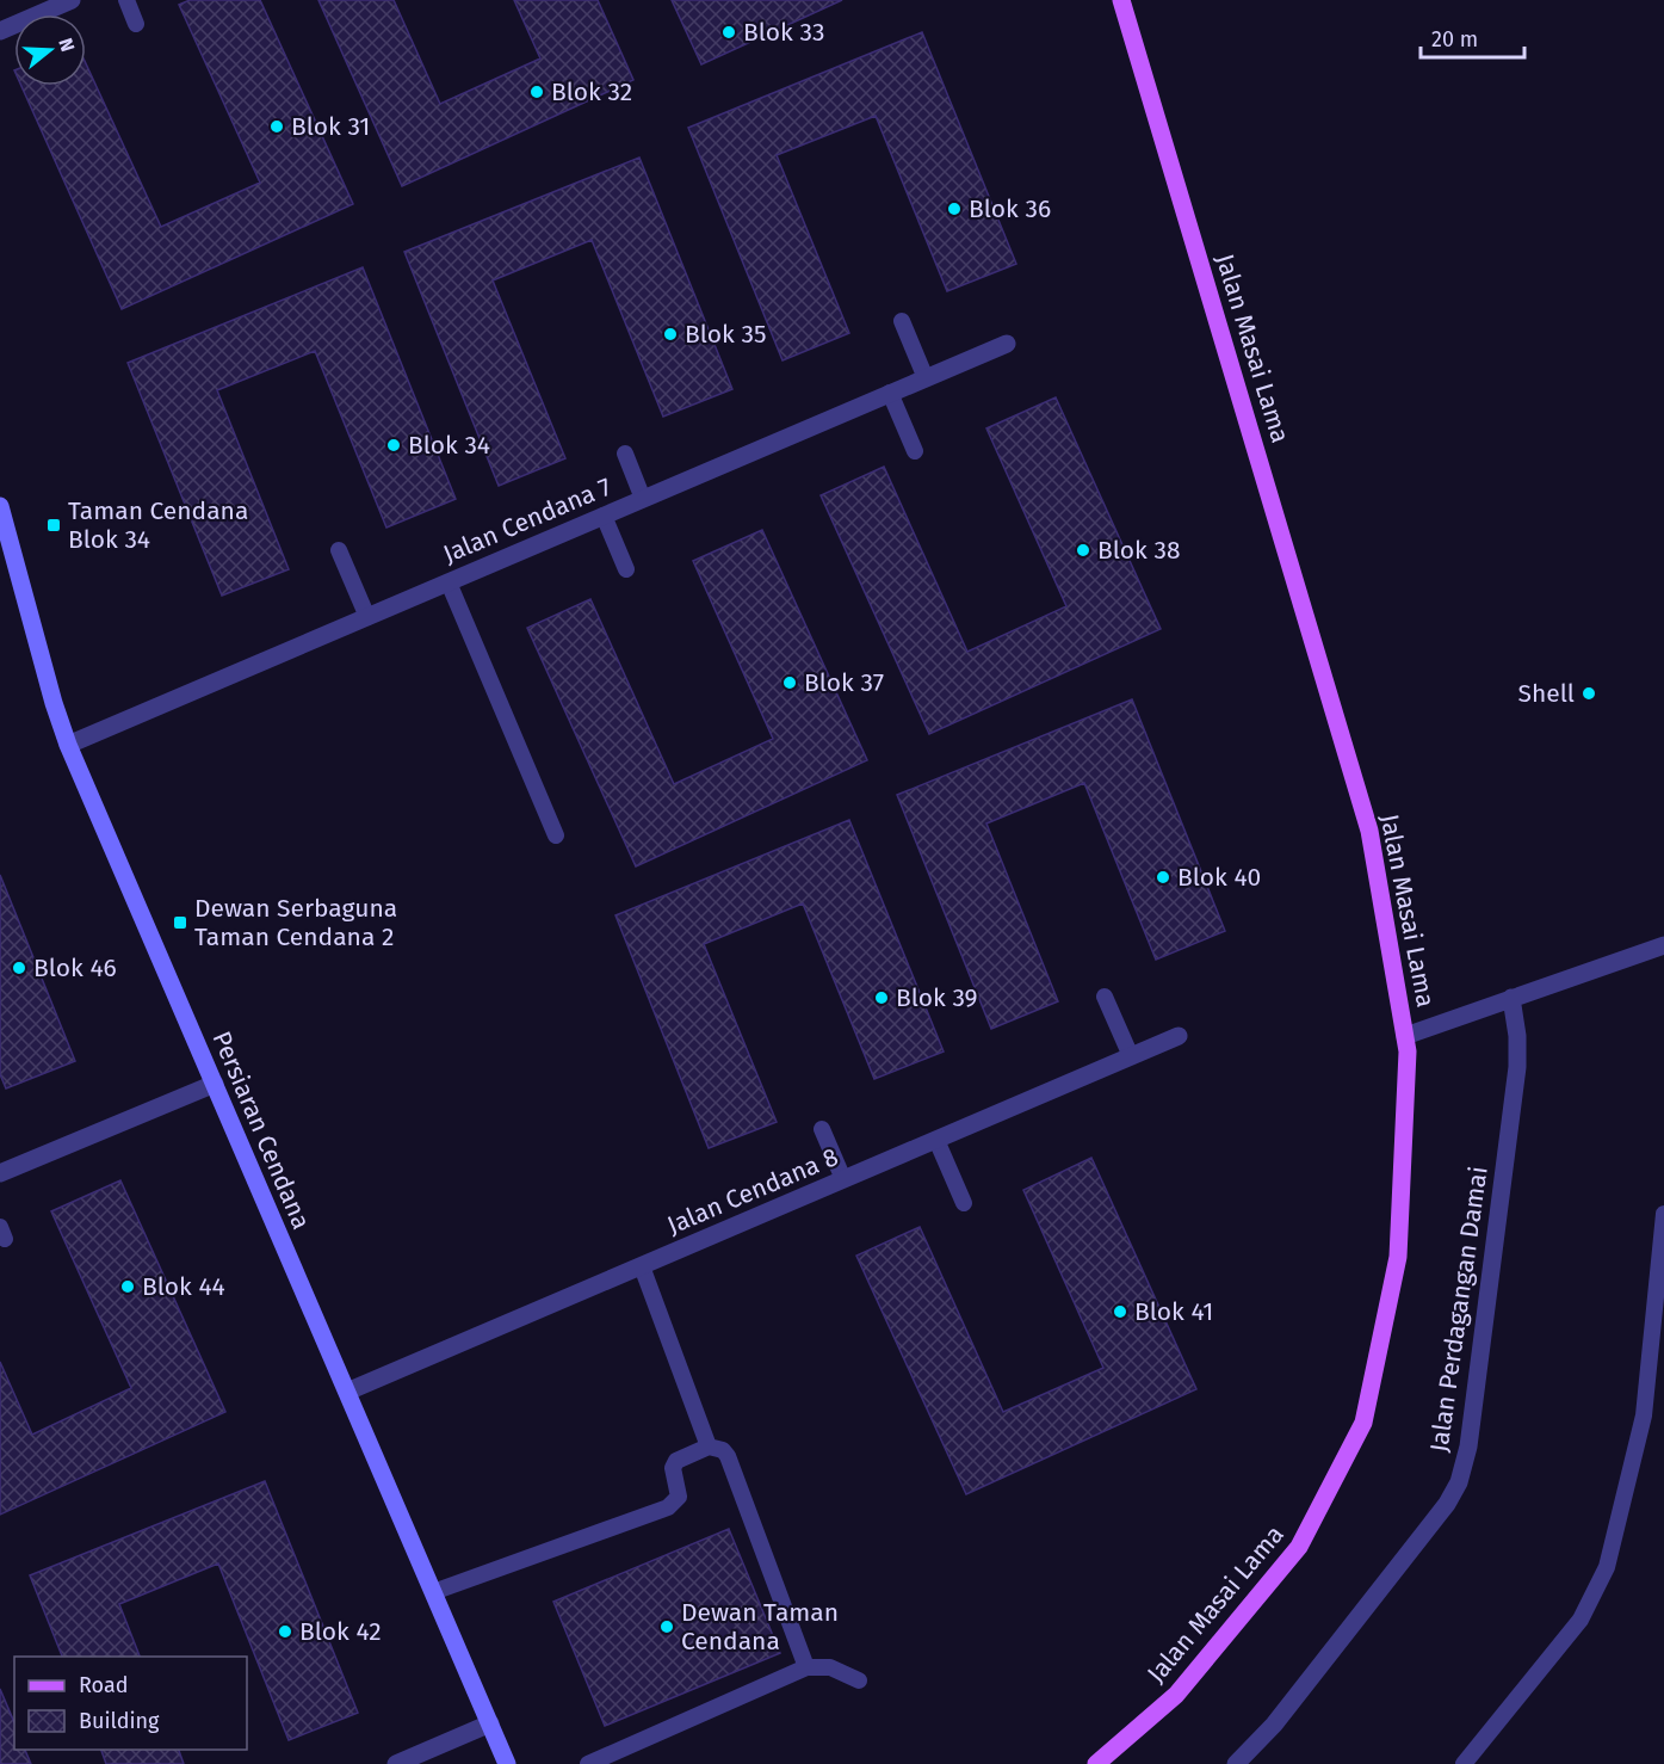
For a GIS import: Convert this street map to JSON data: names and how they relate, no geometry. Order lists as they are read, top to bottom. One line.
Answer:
{"streets":{"main road":["Jalan Masai Lama"],"street":["Jalan Cendana 7","Persiaran Cendana","Jalan Cendana 8","Jalan Perdagangan Damai"]},"crossings":[["Jalan Cendana 7","Persiaran Cendana"],["Persiaran Cendana","Jalan Cendana 8"]],"places":{"other":["Blok 33","Blok 32","Blok 31","Blok 36","Blok 35","Blok 34","Blok 38","Blok 37","Shell","Blok 40","Blok 46","Blok 39","Blok 44","Blok 41","Dewan Taman Cendana","Blok 42"],"transit":["Taman Cendana Blok 34","Dewan Serbaguna Taman Cendana 2"]},"legend":["Road","Building"],"scale_bar":"20 m","north":"right"}
